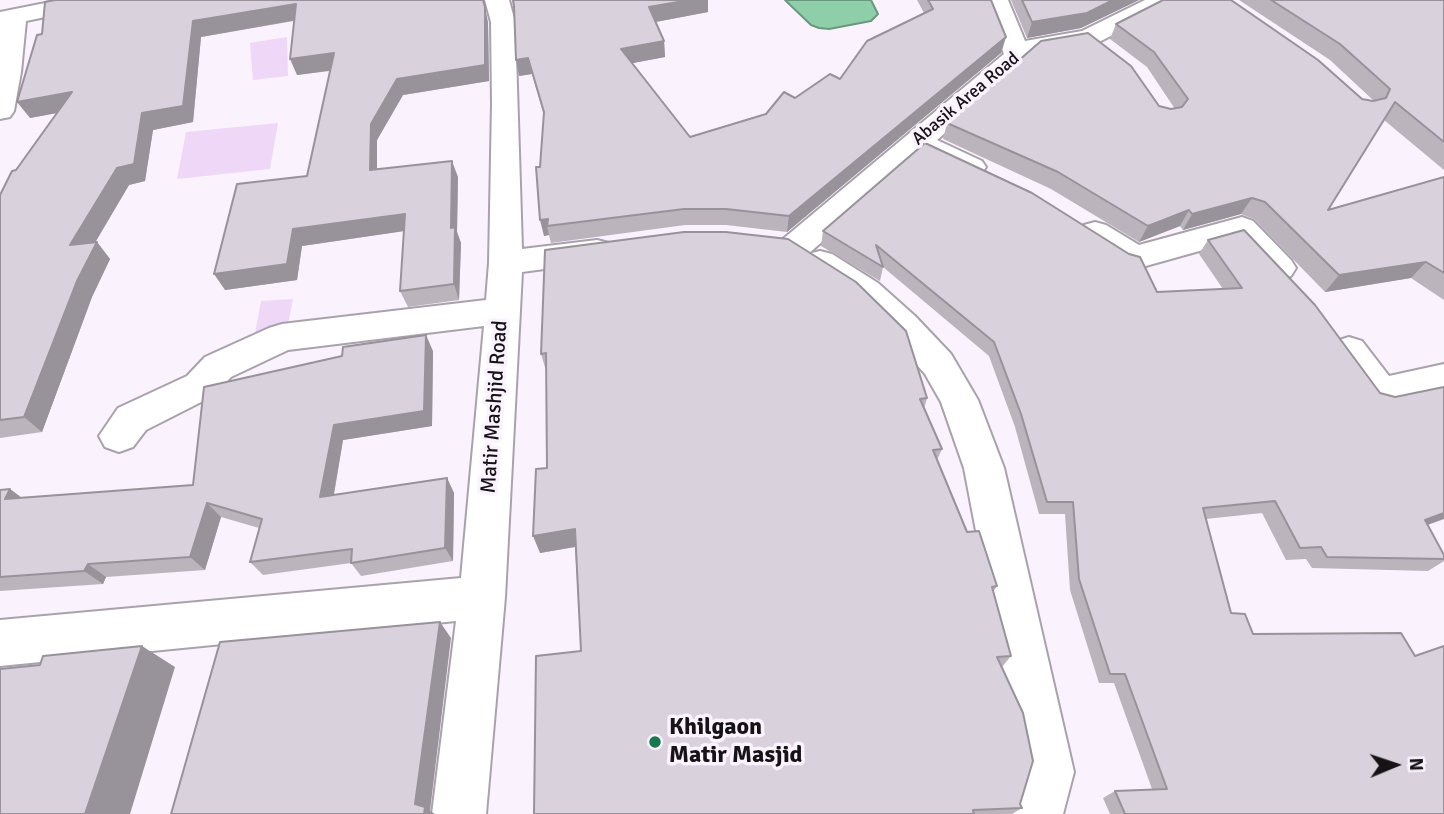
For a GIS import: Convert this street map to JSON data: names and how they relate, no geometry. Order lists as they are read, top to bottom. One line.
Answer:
{"streets":{"street":["Abasik Area Road","Matir Mashjid Road"]},"places":["Khilgaon Matir Masjid"],"north":"right"}
